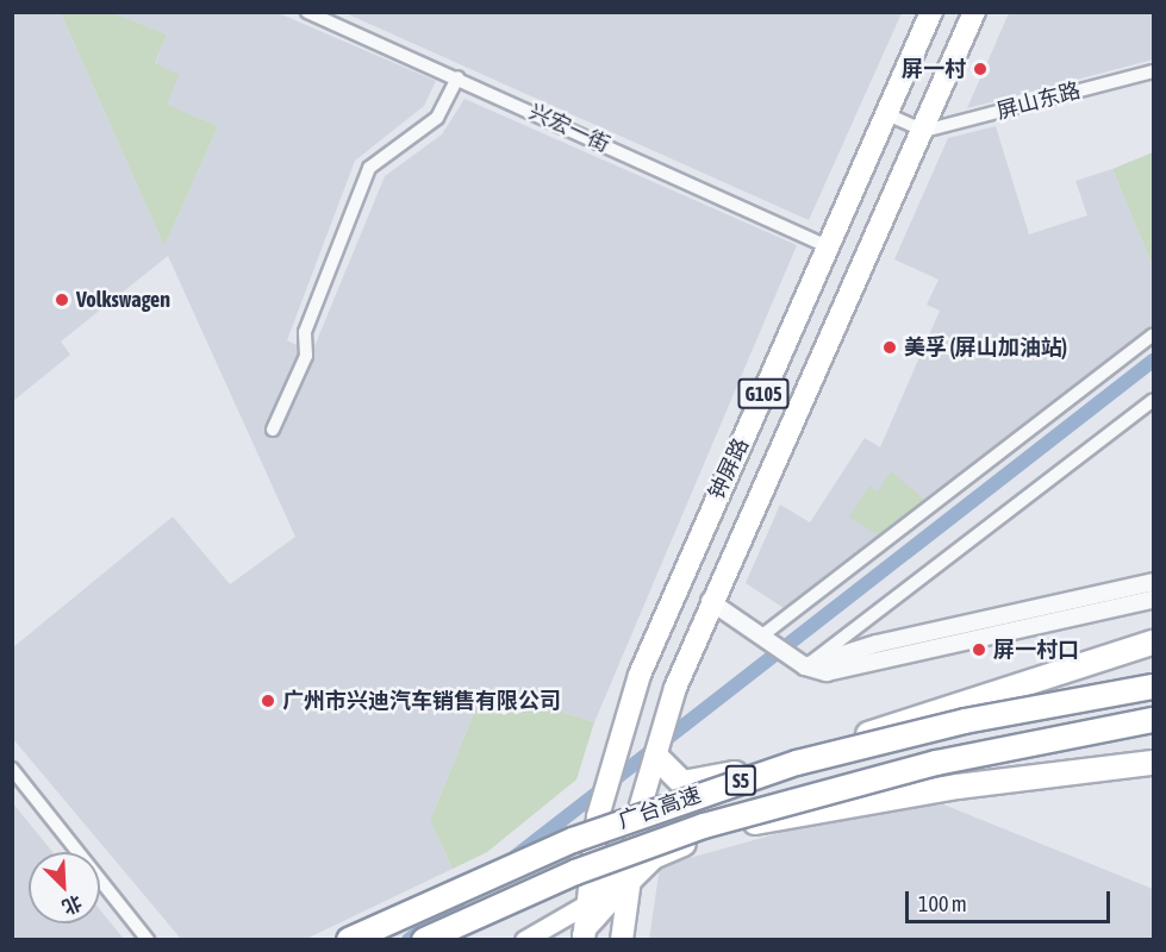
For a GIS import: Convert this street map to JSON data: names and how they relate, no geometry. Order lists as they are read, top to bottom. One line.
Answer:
{"streets":{"highway":["G105","钟屏路","S5","广台高速"],"street":["屏山东路","兴宏一街"]},"crossings":[["屏山东路","钟屏路"],["兴宏一街","钟屏路"],["G105","钟屏路"]],"places":["屏一村","Volkswagen","美孚 (屏山加油站)","屏一村口","广州市兴迪汽车销售有限公司"],"scale_bar":"100 m","north":"bottom right"}
